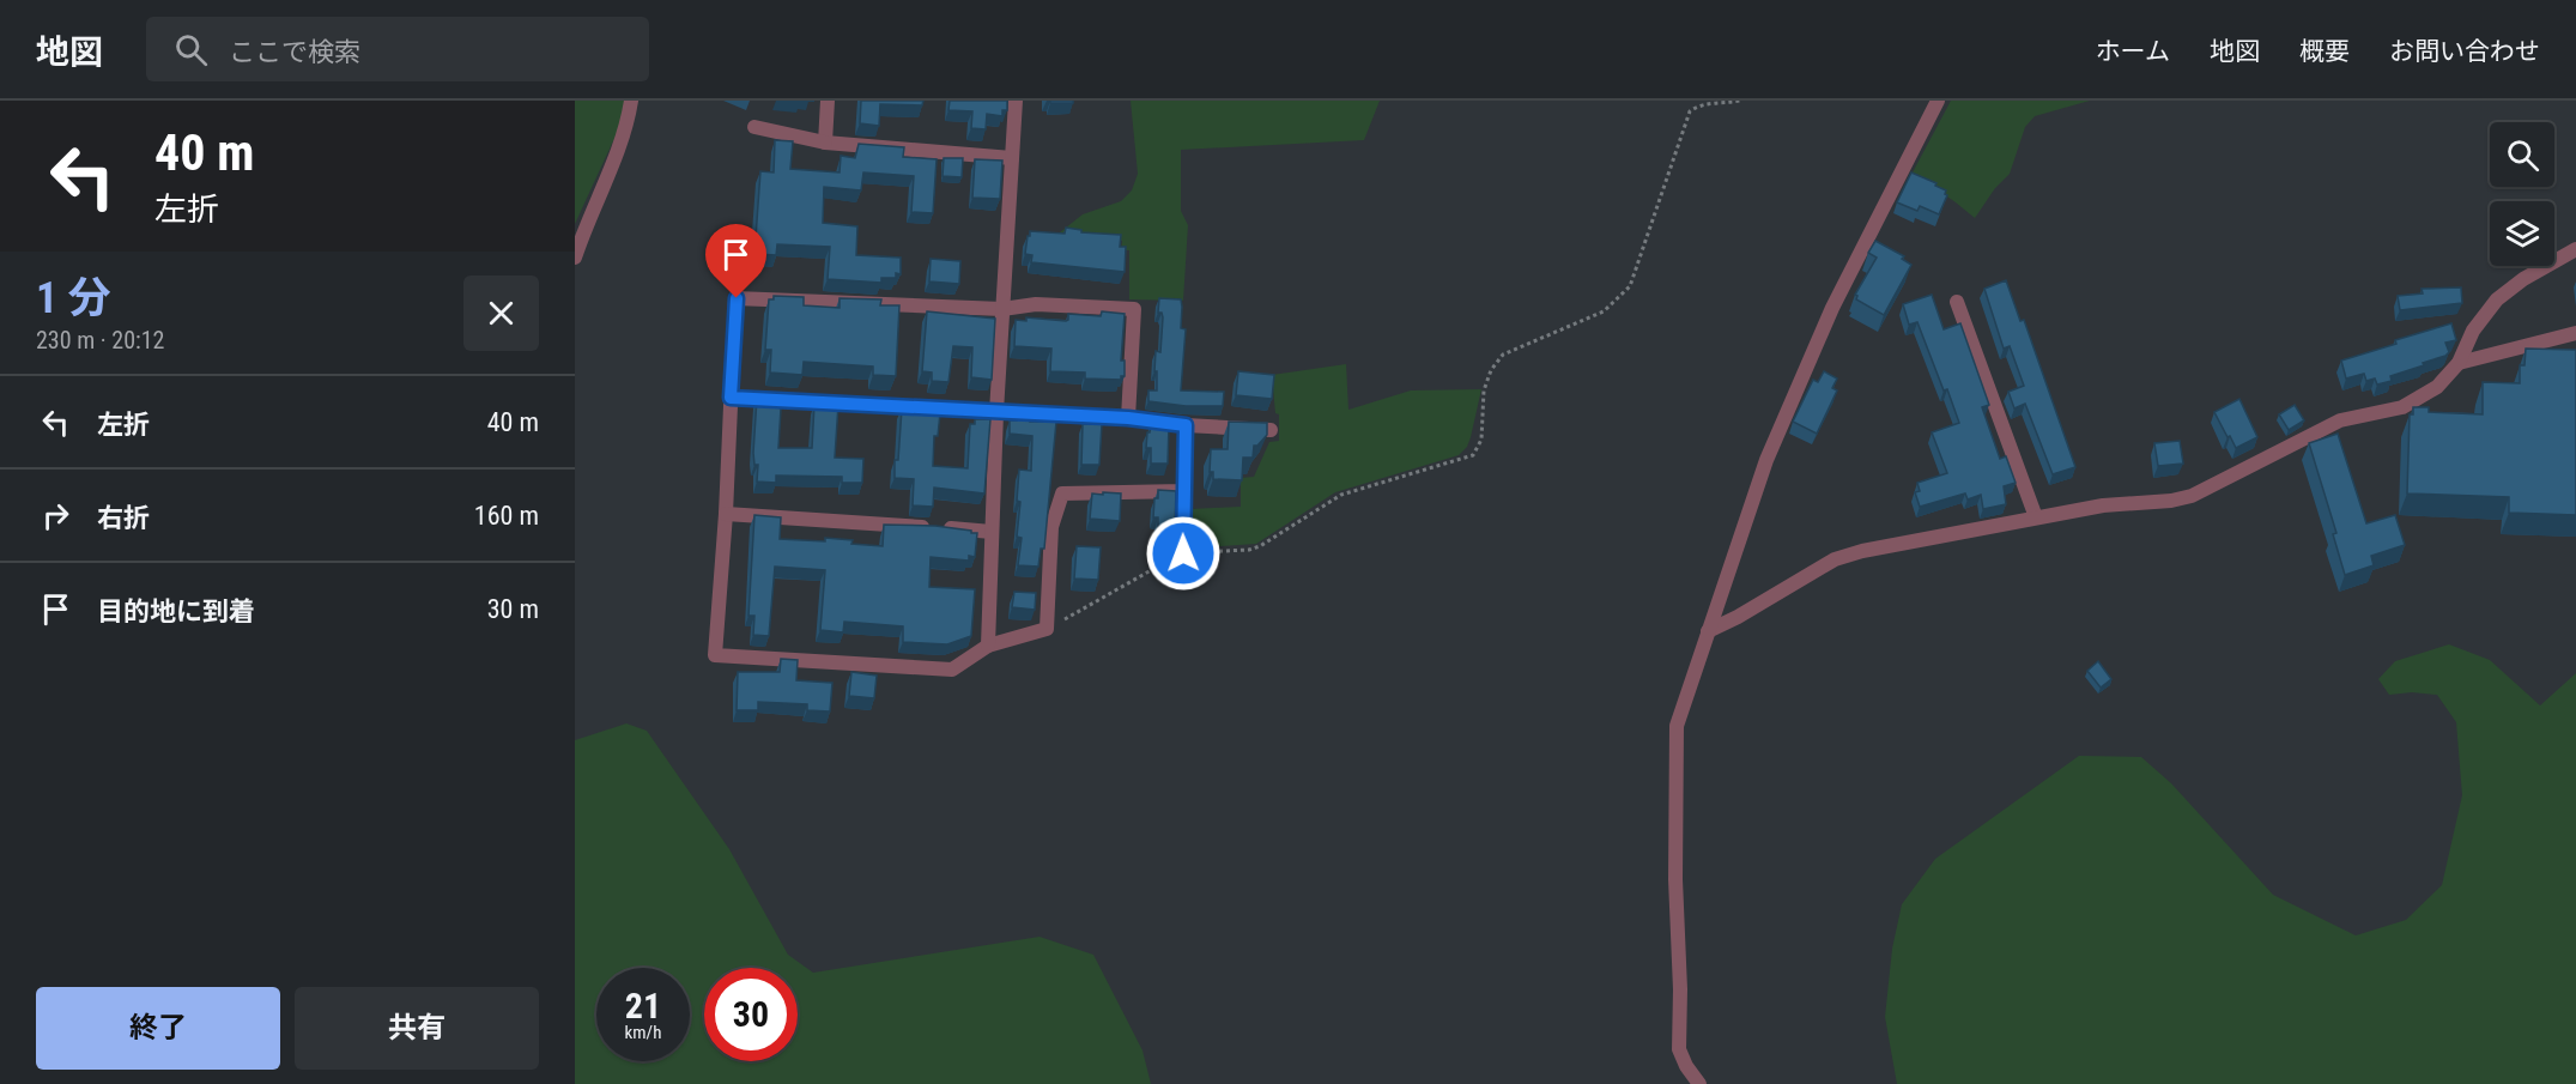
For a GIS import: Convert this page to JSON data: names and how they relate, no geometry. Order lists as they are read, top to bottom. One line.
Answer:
{"page":{"header":"地図","search":"ここで検索","nav":["ホーム","地図","概要","お問い合わせ"],"turn":["40 m","左折"],"heading":["1 分","230 m · 20:12"],"list":[{"name":"左折","value":"40 m"},{"name":"右折","value":"160 m"},{"name":"目的地に到着","value":"30 m"}],"speed":"21 km/h","limit":"30","buttons":["終了","共有"]}}
